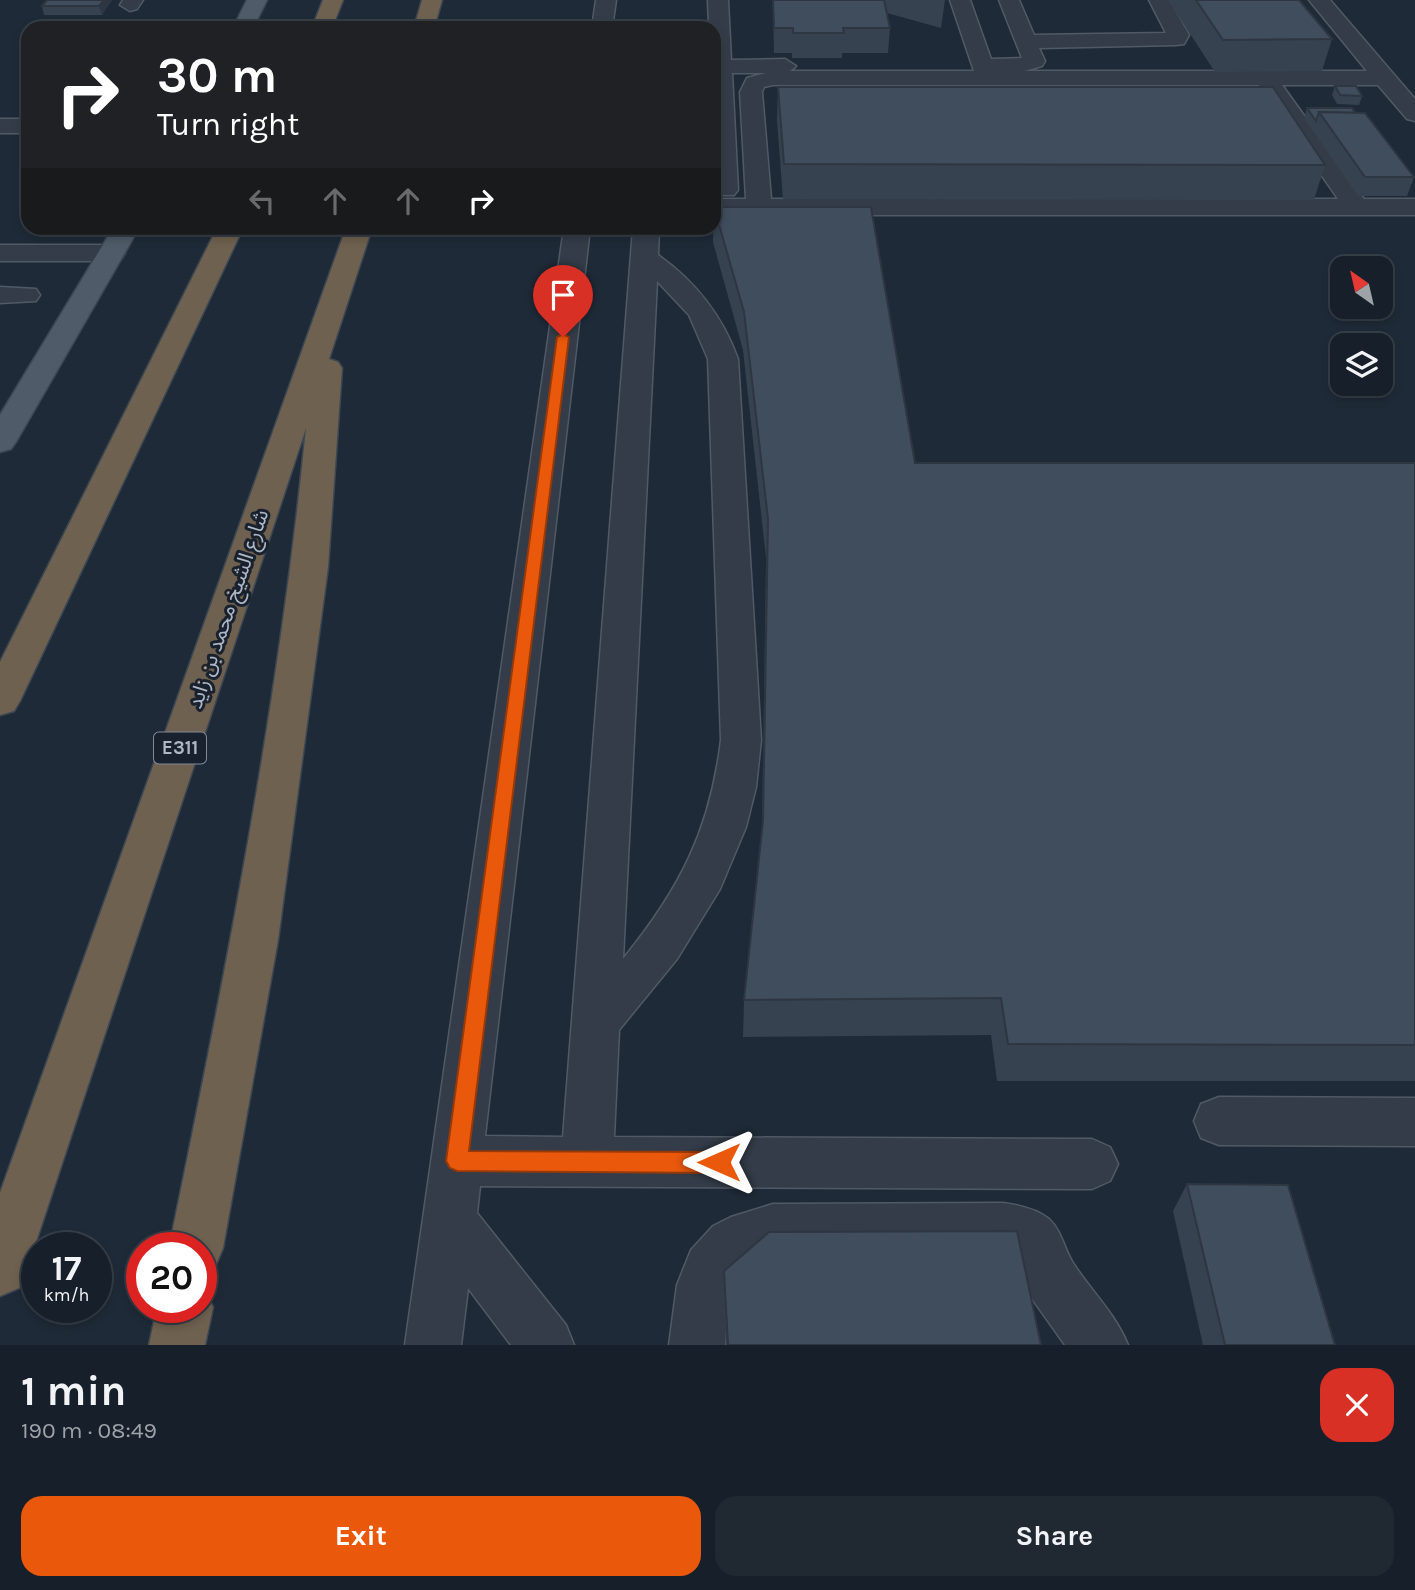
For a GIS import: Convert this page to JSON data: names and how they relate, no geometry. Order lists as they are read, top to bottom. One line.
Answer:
{"streets":{"highway":["شارع الشيخ محمد بن زايد","E311"]},"north":"top left","page":{"turn":["30 m","Turn right"],"speed":"17 km/h","limit":"20","heading":["1 min","190 m · 08:49"],"buttons":["Exit","Share"]}}
